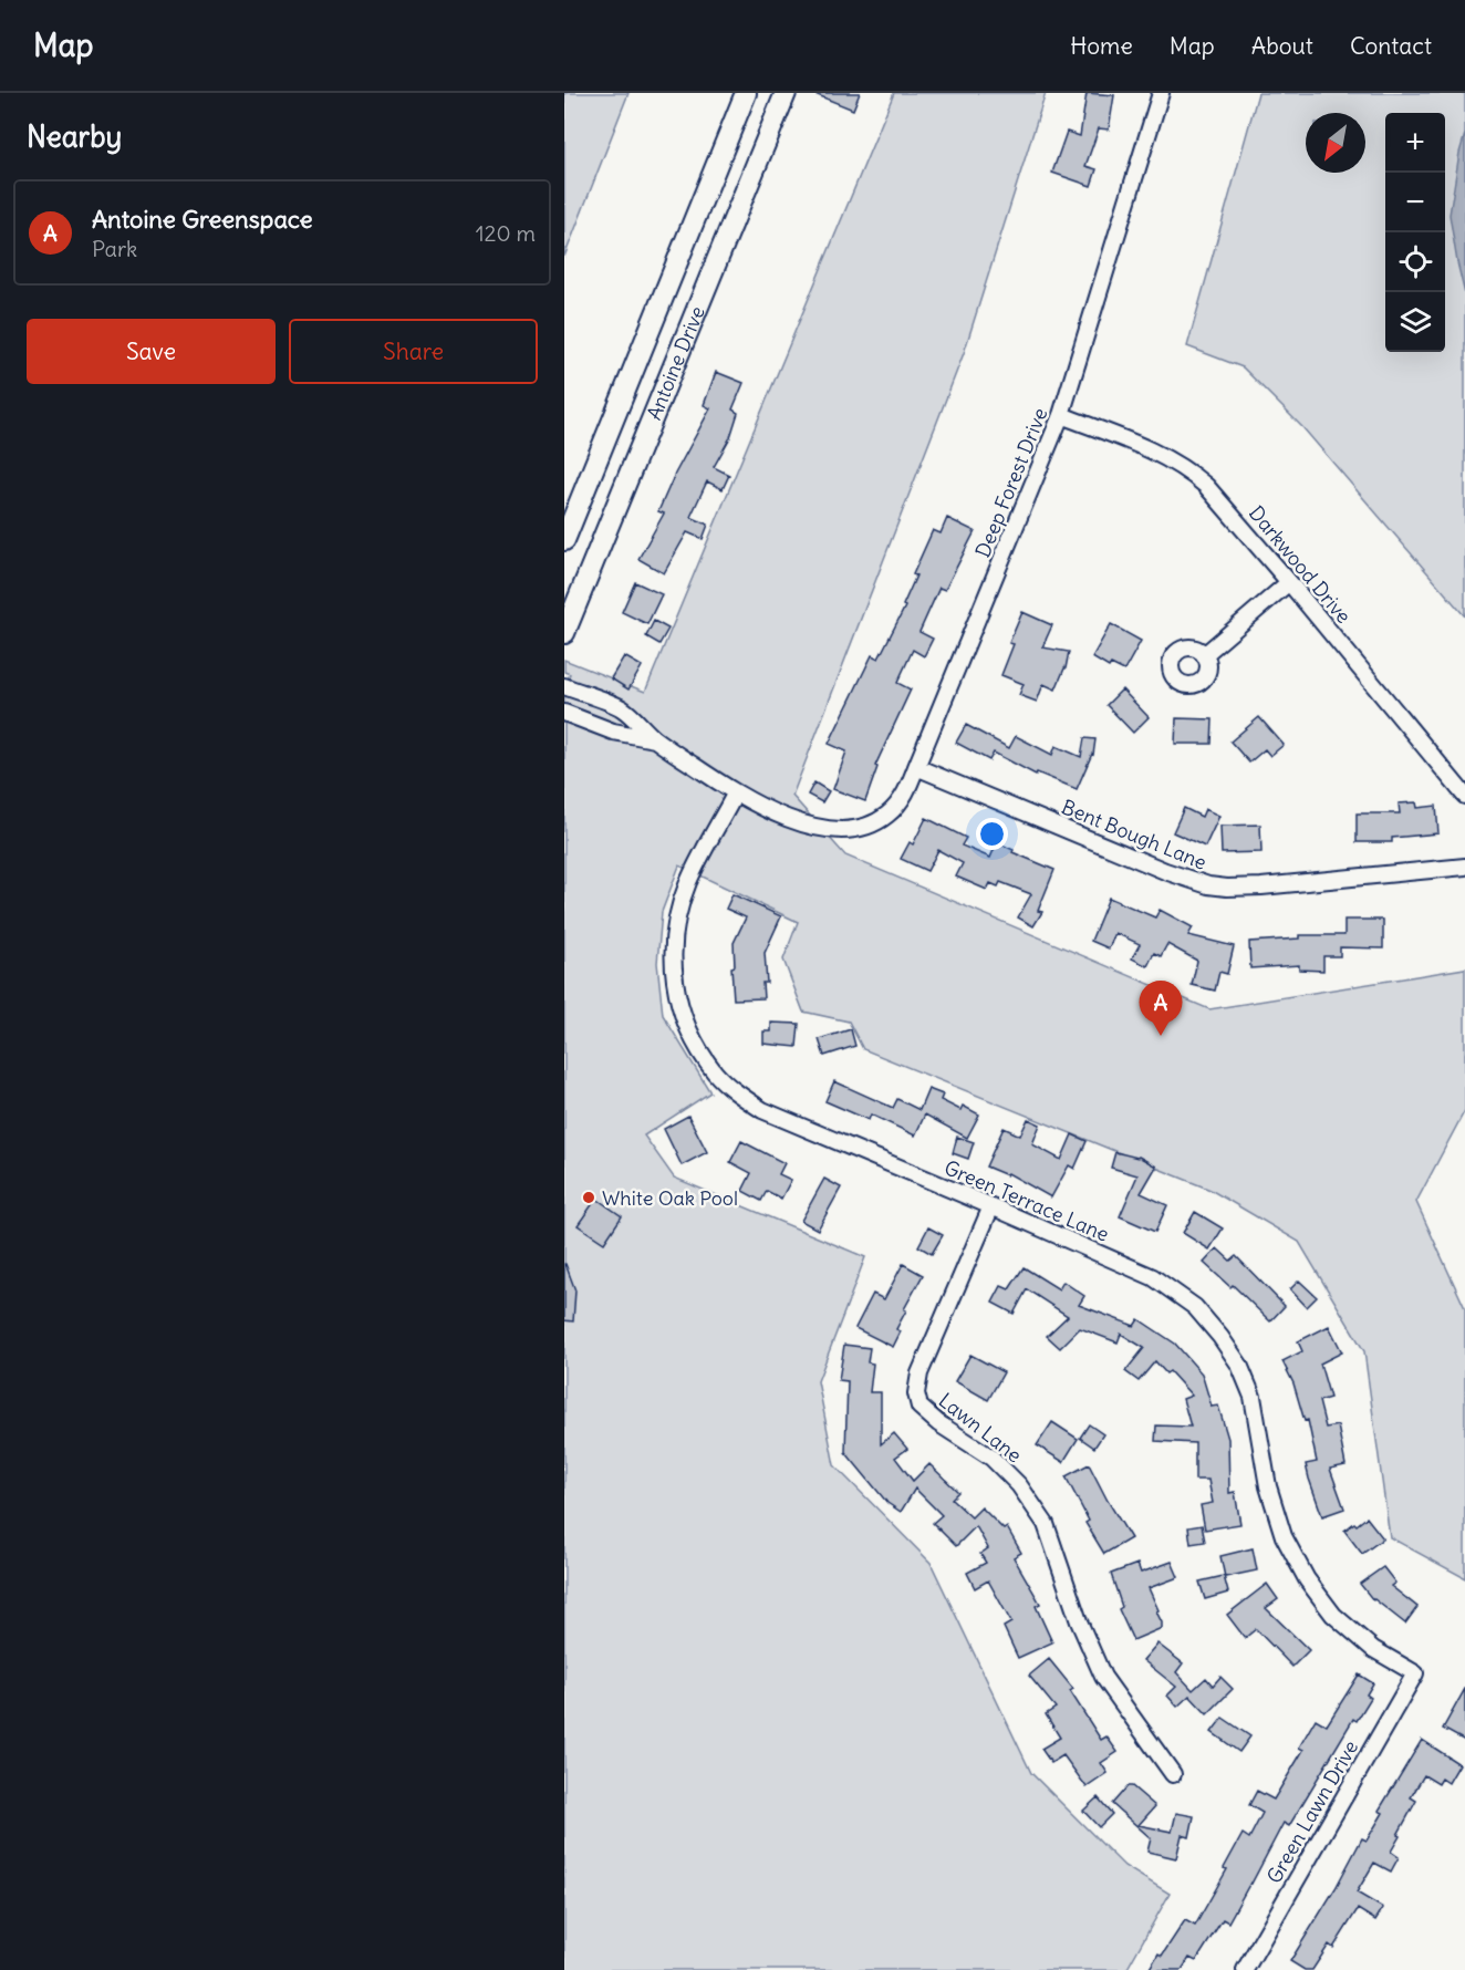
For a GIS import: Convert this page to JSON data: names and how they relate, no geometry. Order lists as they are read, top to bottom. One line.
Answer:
{"streets":{"main road":["Antoine Drive"],"street":["Deep Forest Drive","Darkwood Drive","Bent Bough Lane","Green Terrace Lane","Lawn Lane","Green Lawn Drive"]},"crossings":[["Deep Forest Drive","Darkwood Drive"],["Deep Forest Drive","Bent Bough Lane"],["Deep Forest Drive","Green Terrace Lane"],["Green Terrace Lane","Lawn Lane"],["Green Terrace Lane","Green Lawn Drive"]],"places":["White Oak Pool"],"north":"bottom left","page":{"header":"Map","nav":["Home","Map","About","Contact"],"heading":"Nearby","map_buttons":["+","−"],"list":[{"mark":"A","name":"Antoine Greenspace","note":"Park","value":"120 m"}],"buttons":["Save","Share"],"pins":"A"}}
